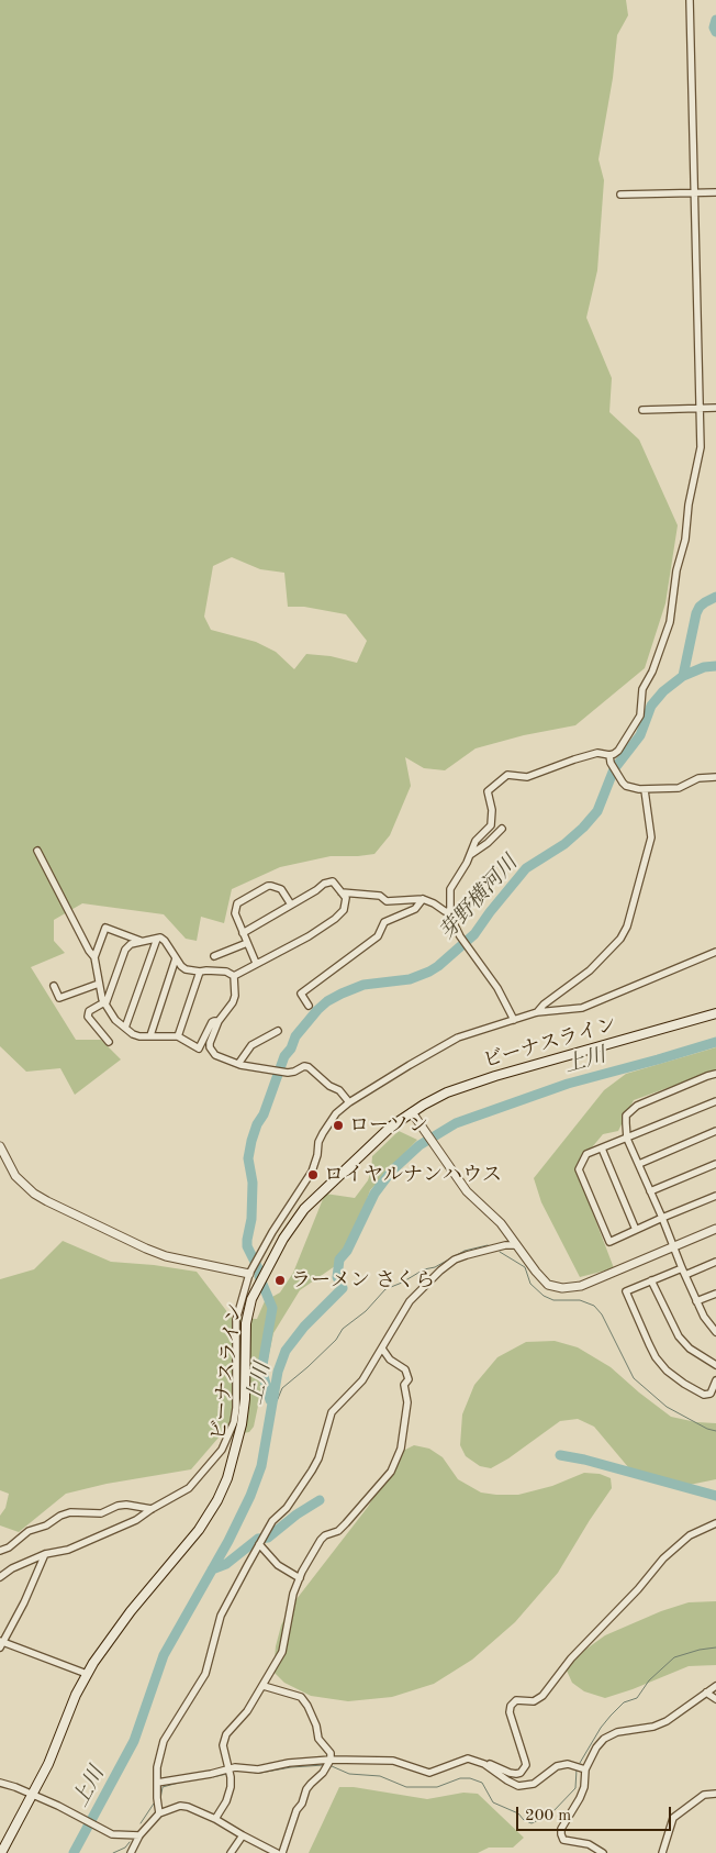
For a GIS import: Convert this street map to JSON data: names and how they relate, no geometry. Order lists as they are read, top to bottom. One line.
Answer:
{"streets":{"main road":["ビーナスライン"]},"water":["芽野横河川","上川"],"places":["ローソン","ロイヤルナンハウス","ラーメン さくら"],"scale_bar":"200 m"}
